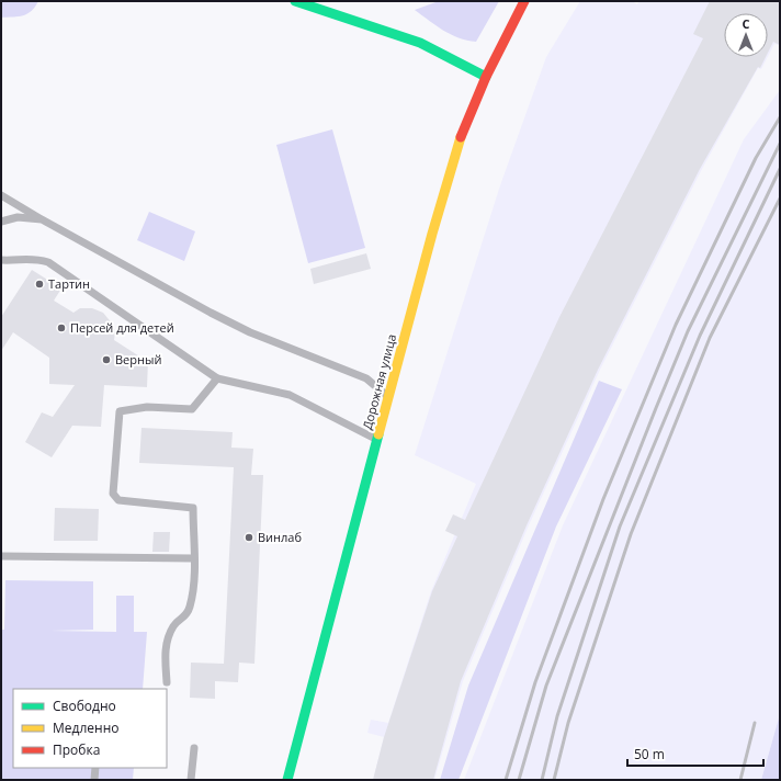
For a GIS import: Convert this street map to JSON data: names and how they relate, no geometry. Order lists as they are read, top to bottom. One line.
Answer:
{"streets":{"main road":["Дорожная улица"]},"places":["Тартин","Персей для детей","Верный","Винлаб"],"legend":["Свободно","Медленно","Пробка"],"scale_bar":"50 m","north":"top"}
